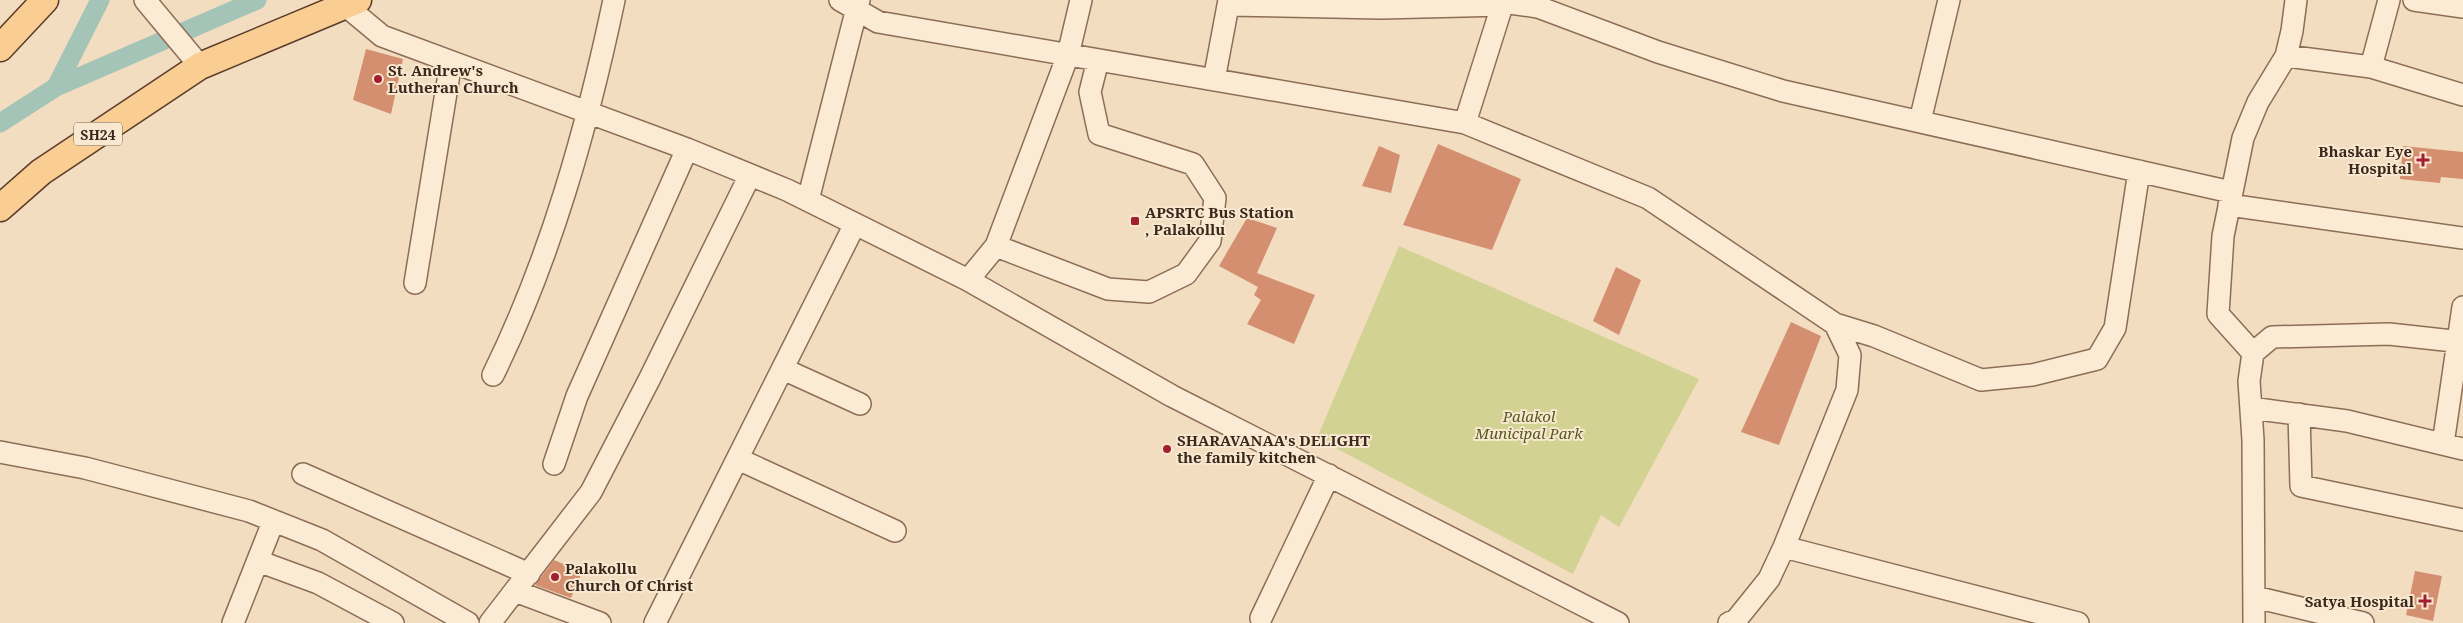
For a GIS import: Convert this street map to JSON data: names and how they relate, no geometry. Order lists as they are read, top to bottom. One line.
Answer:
{"streets":{"main road":["SH24"]},"parks":["Palakol Municipal Park"],"places":{"other":["St. Andrew's Lutheran Church","SHARAVANAA's DELIGHT the family kitchen","Palakollu Church Of Christ"],"health":["Bhaskar Eye Hospital","Satya Hospital"],"transit":["APSRTC Bus Station , Palakollu"]}}
